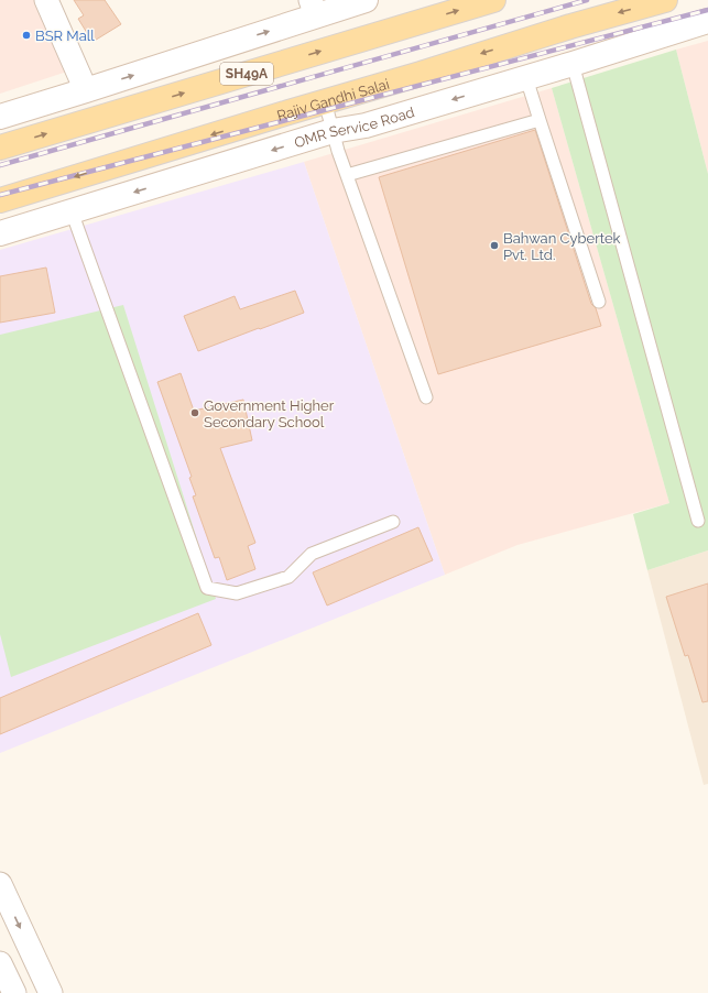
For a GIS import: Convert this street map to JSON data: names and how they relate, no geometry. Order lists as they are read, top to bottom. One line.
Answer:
{"streets":{"main road":["SH49A","Rajiv Gandhi Salai"],"street":["OMR Service Road"]},"places":["BSR Mall","Bahwan Cybertek Pvt. Ltd.","Government Higher Secondary School"]}
